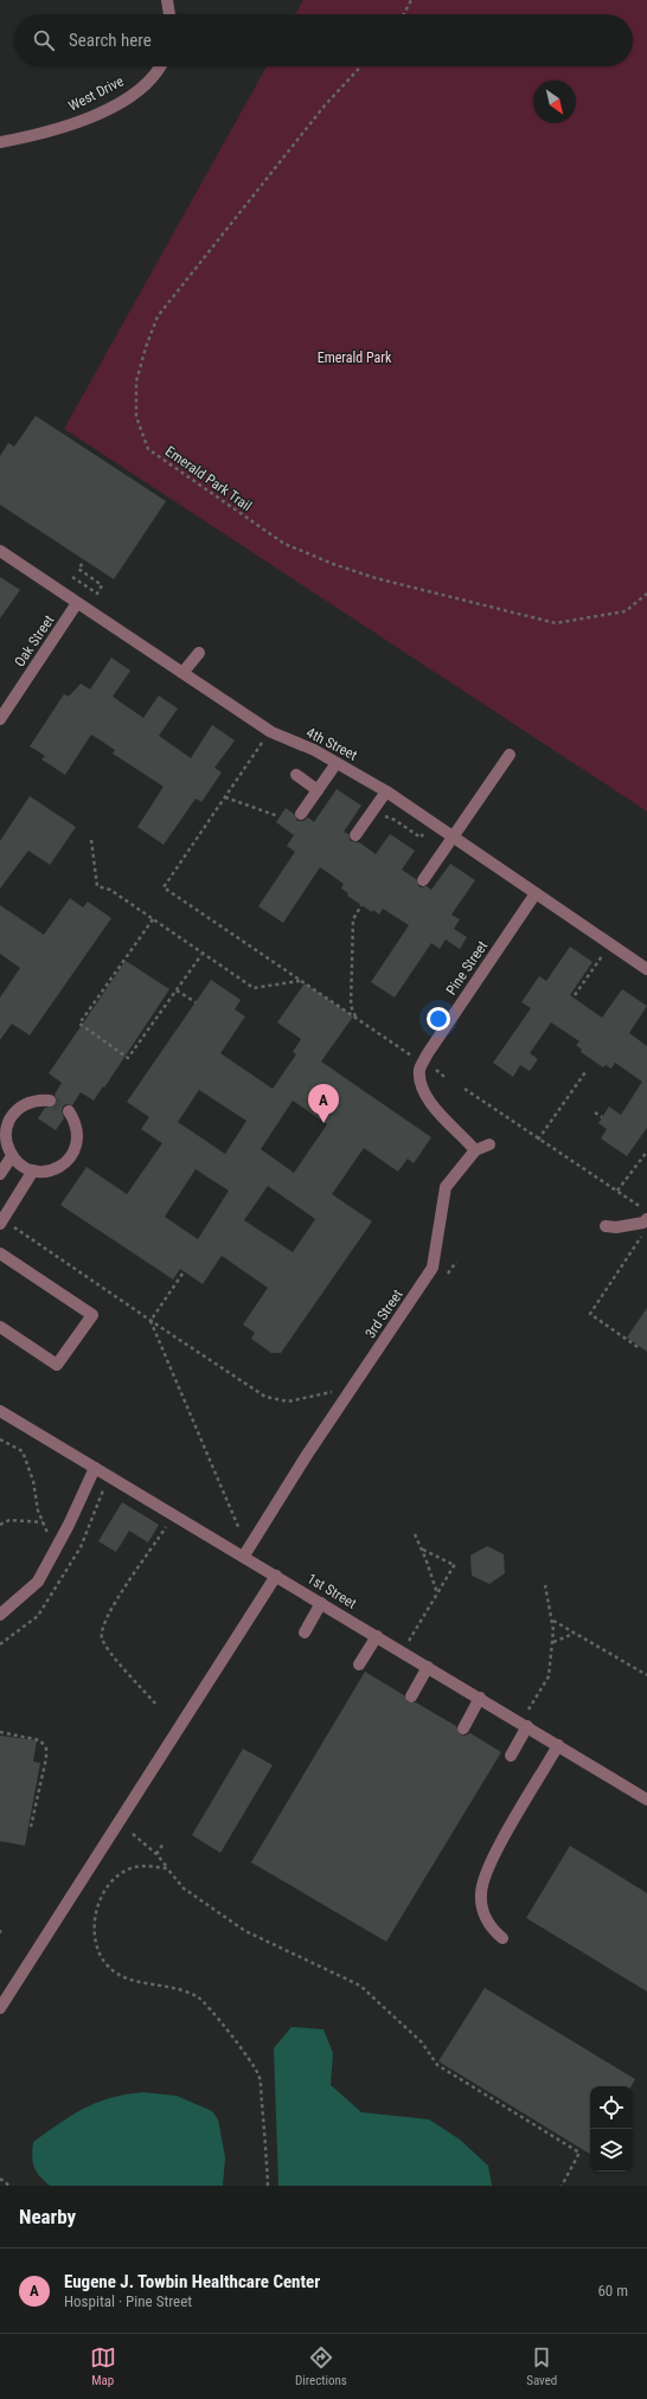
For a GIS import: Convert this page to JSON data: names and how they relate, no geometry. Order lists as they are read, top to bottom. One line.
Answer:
{"streets":{"street":["West Drive","Oak Street","4th Street","Pine Street","3rd Street","1st Street"],"path":["Emerald Park Trail"]},"crossings":[["Oak Street","4th Street"],["4th Street","Pine Street"],["Pine Street","3rd Street"],["3rd Street","1st Street"]],"parks":["Emerald Park"],"north":"bottom right","page":{"search":"Search here","pins":"A","heading":"Nearby","list":[{"mark":"A","name":"Eugene J. Towbin Healthcare Center","note":"Hospital · Pine Street","value":"60 m"}],"nav":["Map","Directions","Saved"]}}
